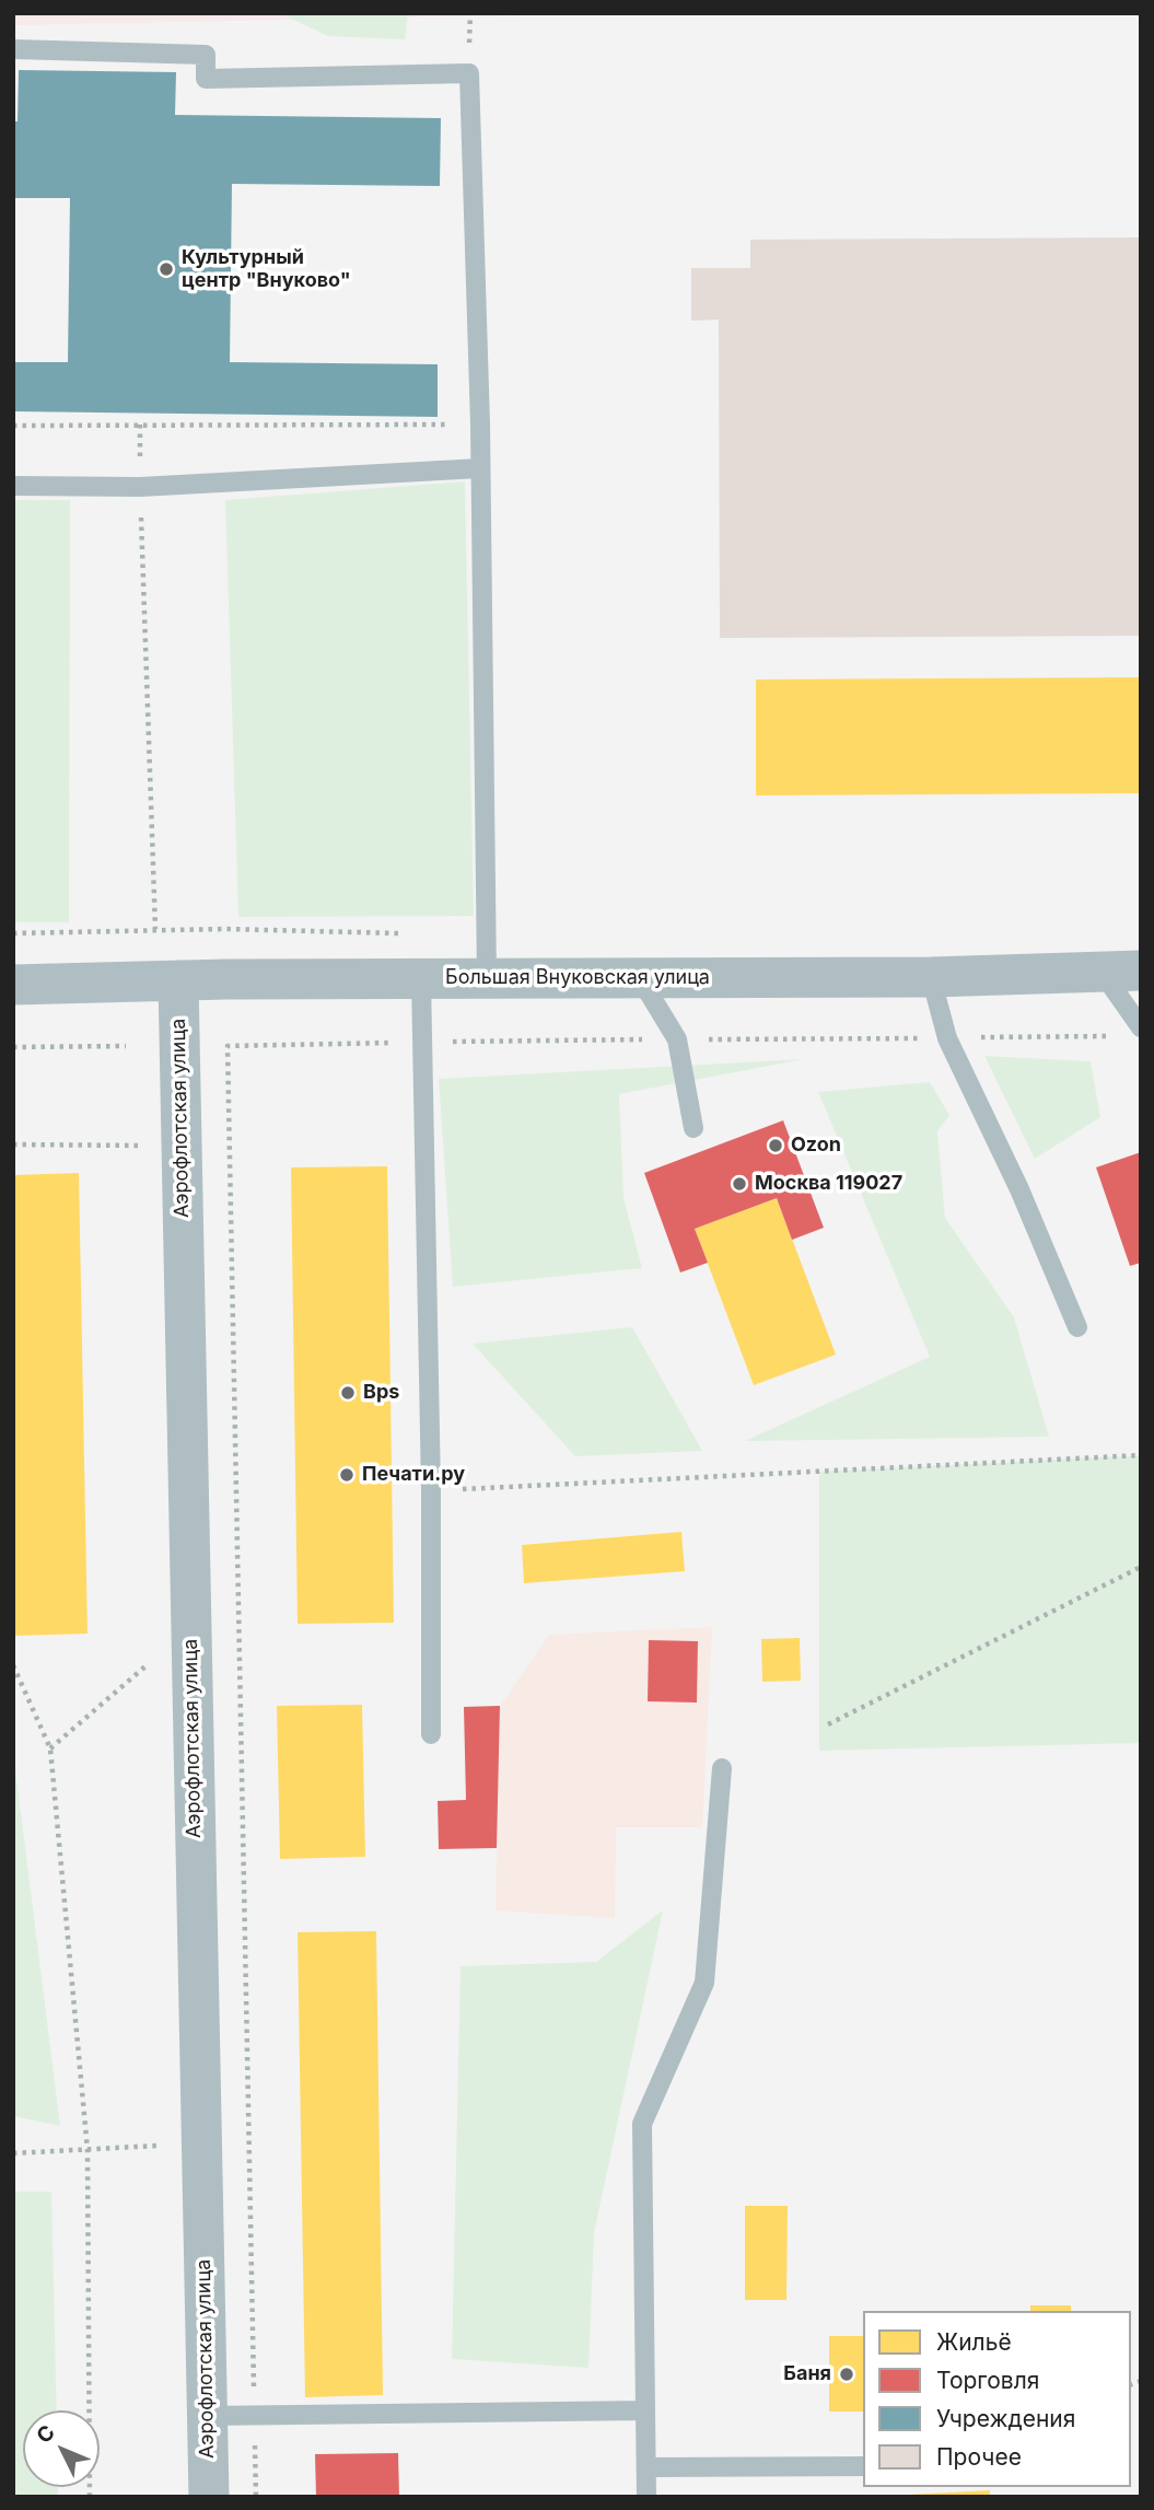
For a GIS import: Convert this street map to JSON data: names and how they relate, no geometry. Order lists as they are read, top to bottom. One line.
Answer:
{"streets":{"street":["Большая Внуковская улица","Аэрофлотская улица"]},"crossings":[["Большая Внуковская улица","Аэрофлотская улица"]],"places":["Культурный центр \"Внуково\"","Ozon","Москва 119027","Bps","Печати.ру","Баня"],"legend":["Жильё","Торговля","Учреждения","Прочее"],"north":"top left"}
